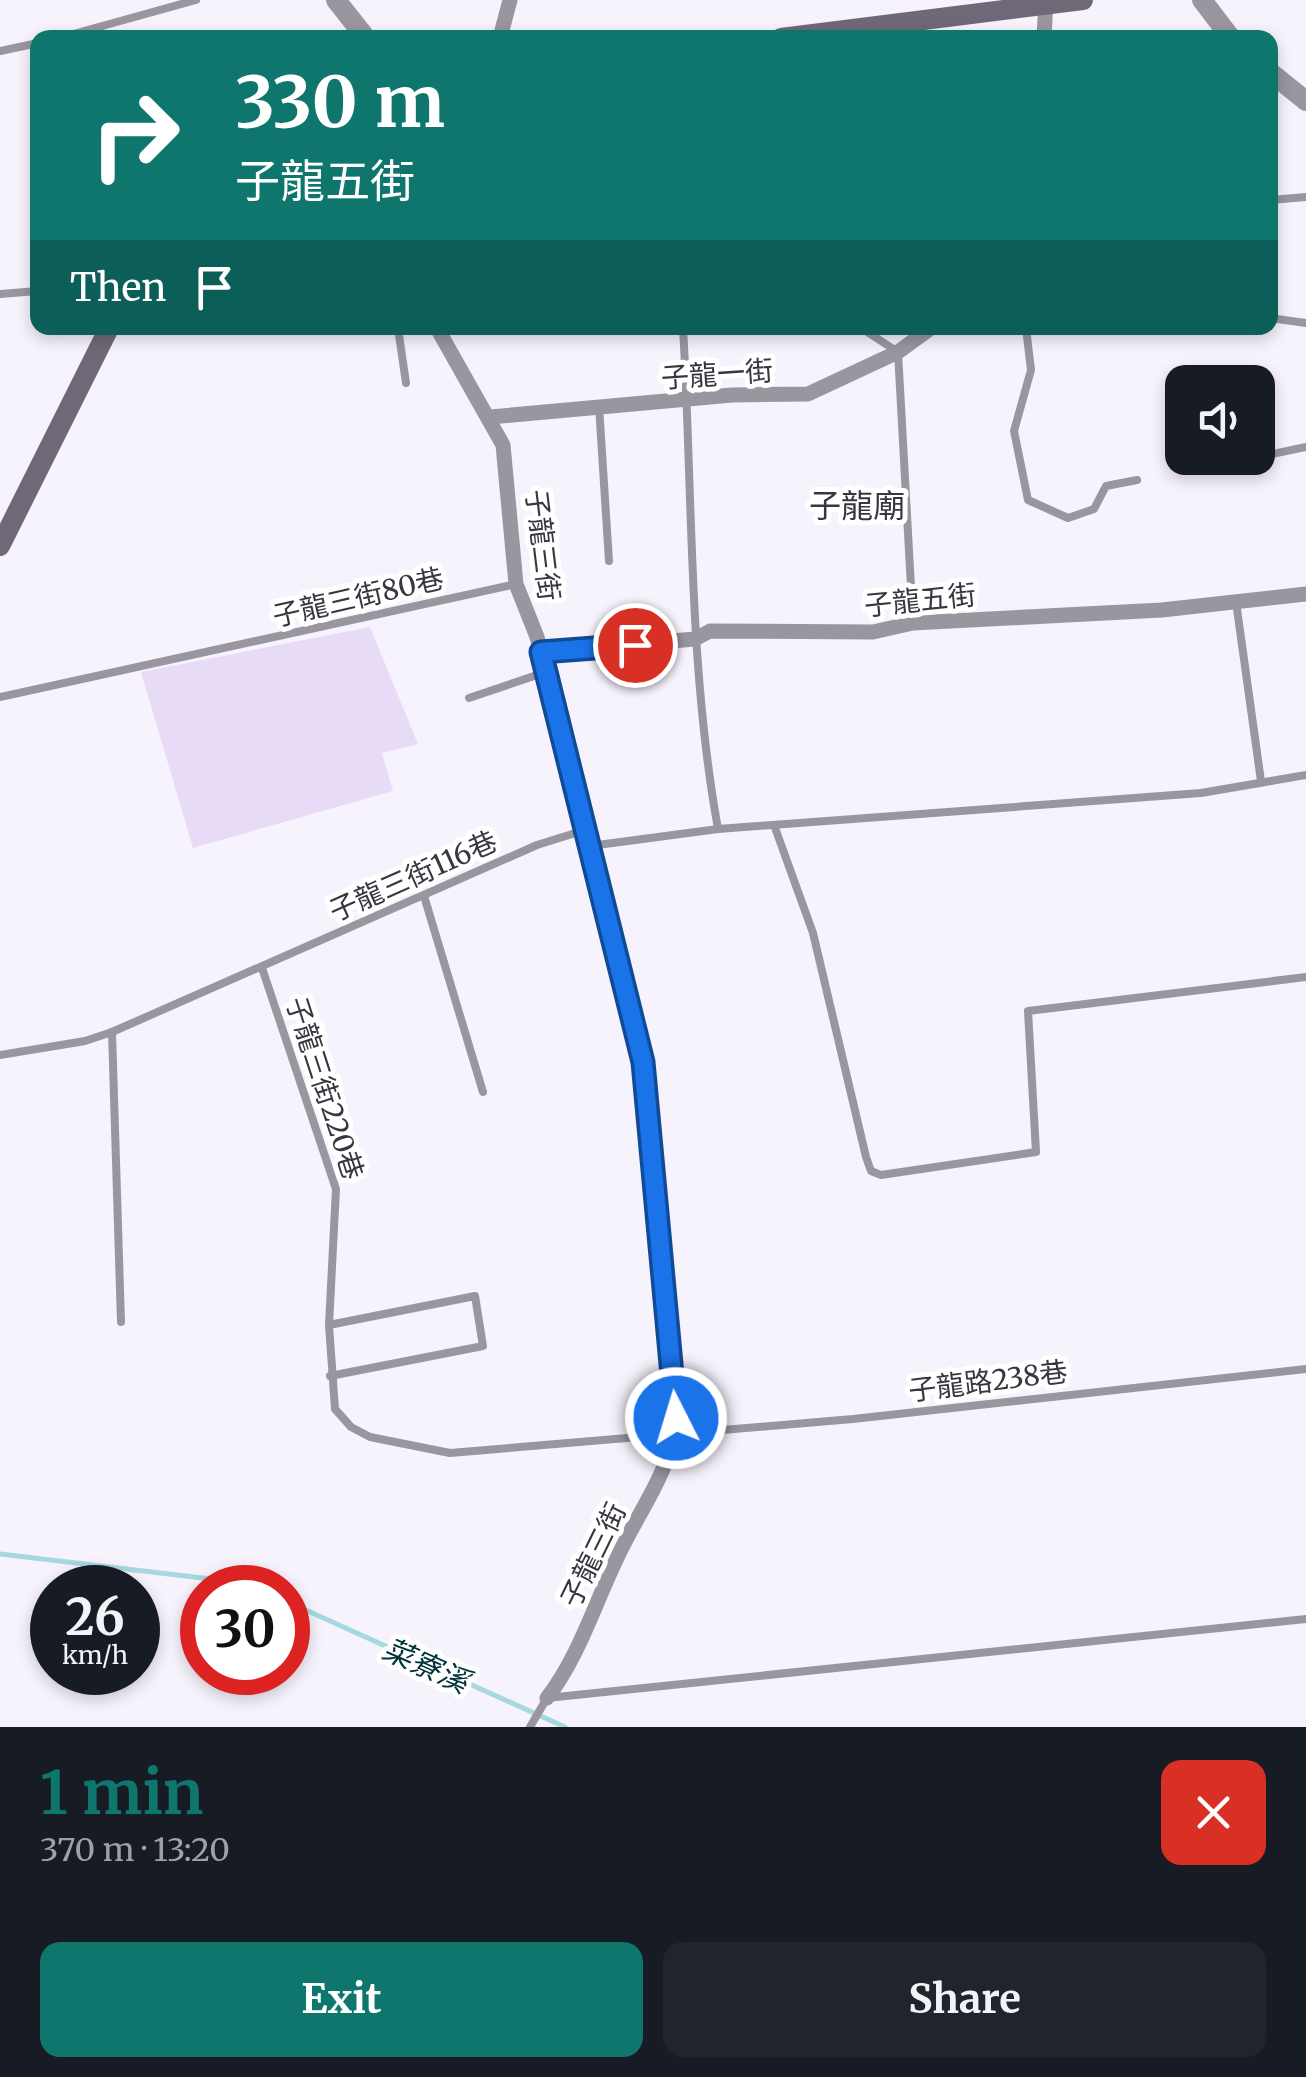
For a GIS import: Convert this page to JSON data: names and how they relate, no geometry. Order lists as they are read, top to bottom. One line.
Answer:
{"streets":{"street":["子龍一街","子龍三街","子龍五街"],"lane":["子龍三街80巷","子龍三街116巷","子龍三街220巷","子龍路238巷"]},"crossings":[["子龍一街","子龍三街"],["子龍三街","子龍三街80巷"],["子龍三街","子龍五街"],["子龍三街","子龍三街116巷"],["子龍三街","子龍三街220巷"],["子龍三街","子龍路238巷"],["子龍三街116巷","子龍三街220巷"],["子龍三街220巷","子龍路238巷"]],"districts":["子龍廟"],"water":["菜寮溪"],"page":{"turn":["330 m","子龍五街"],"then":"Then","speed":"26 km/h","limit":"30","heading":["1 min","370 m · 13:20"],"buttons":["Exit","Share"]}}
